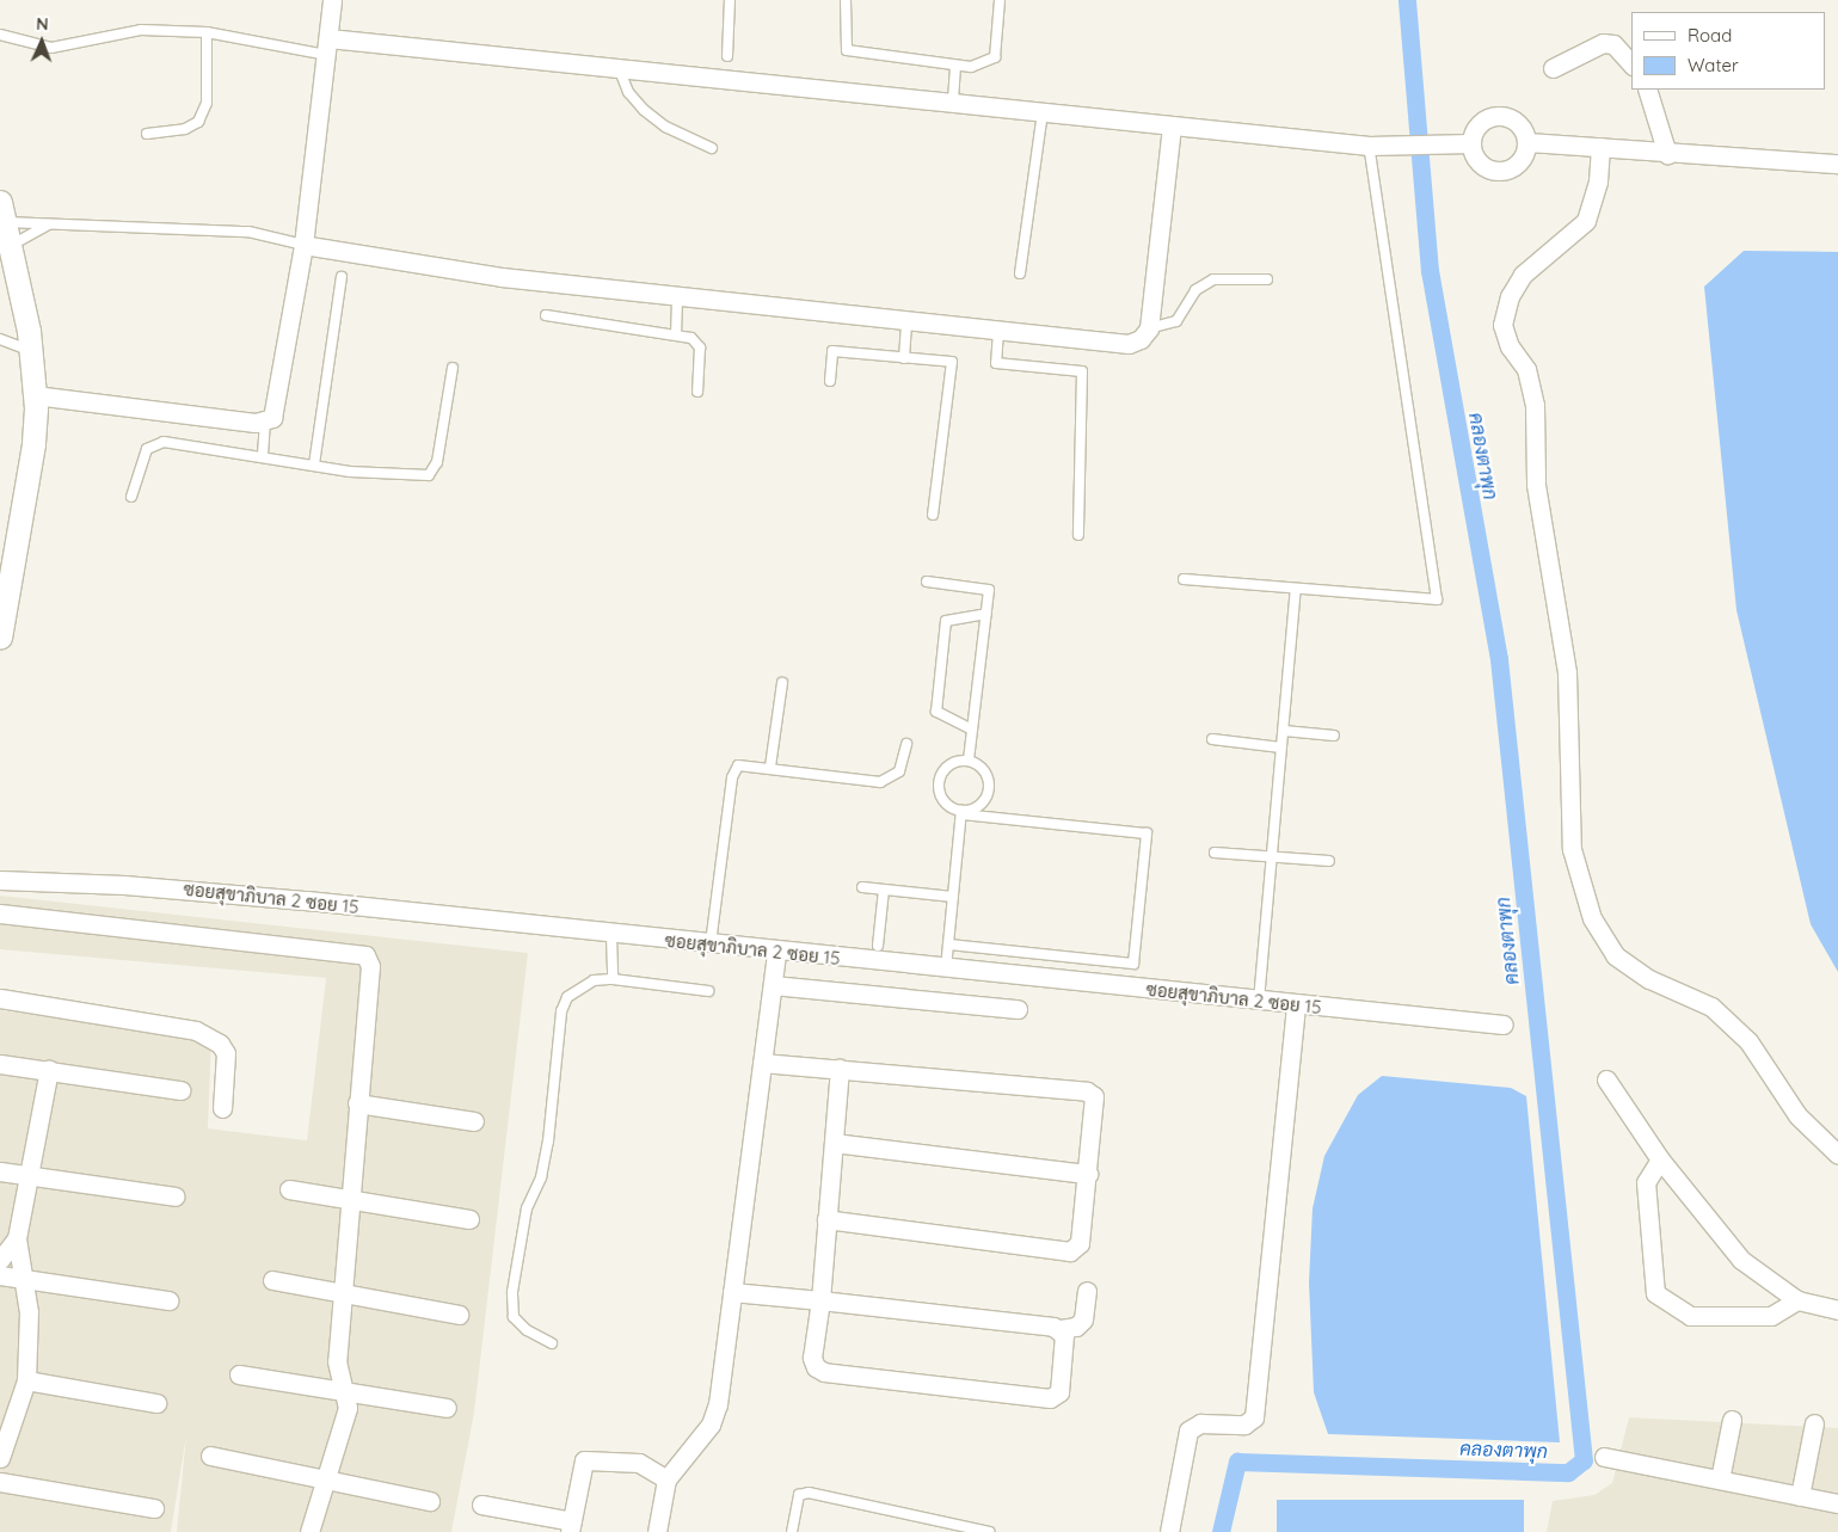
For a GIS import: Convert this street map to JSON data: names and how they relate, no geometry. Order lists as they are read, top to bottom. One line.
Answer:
{"streets":{"street":["ซอยสุขาภิบาล 2 ซอย 15"]},"water":["คลองตาพุก"],"legend":["Road","Water"],"north":"top"}
